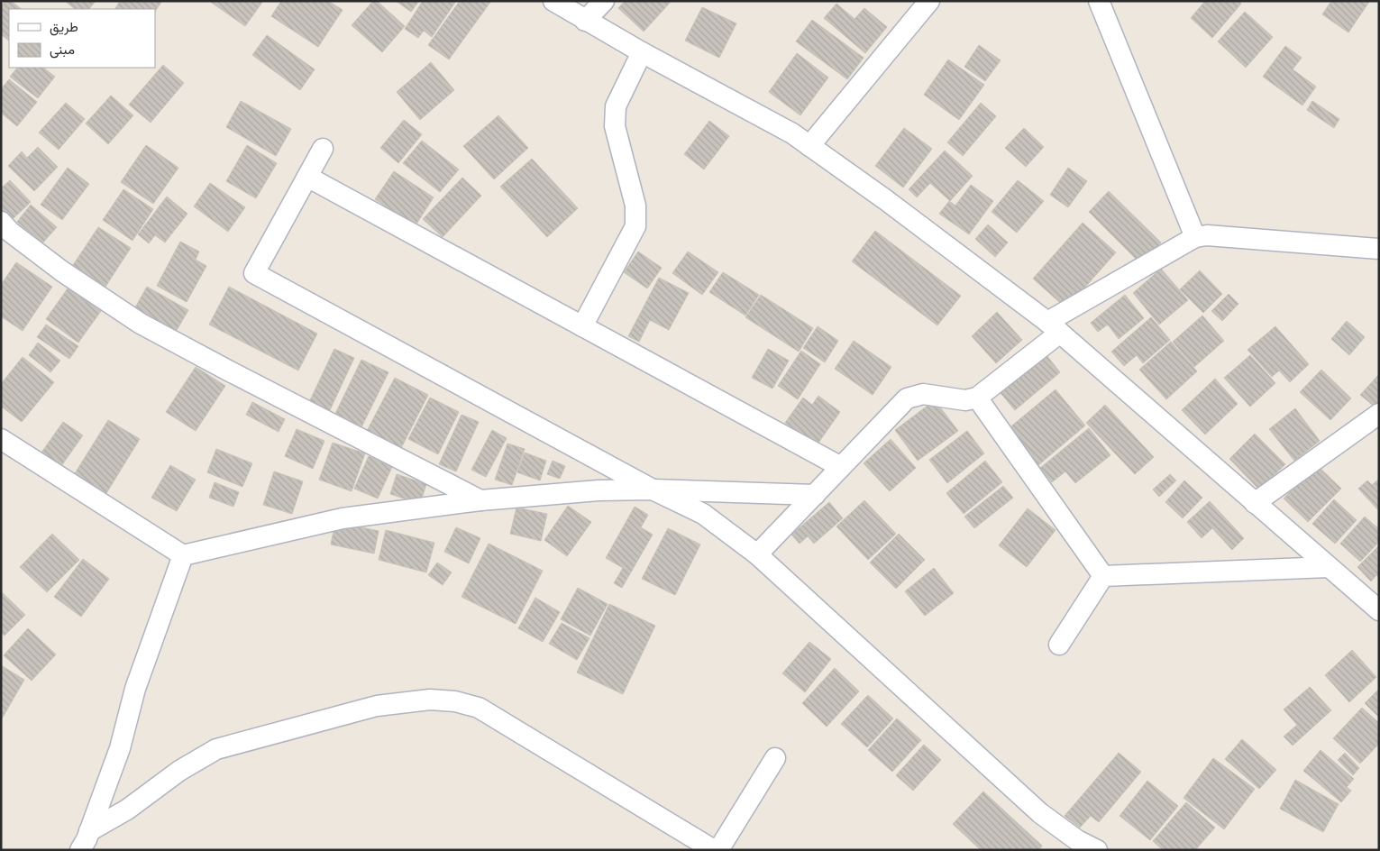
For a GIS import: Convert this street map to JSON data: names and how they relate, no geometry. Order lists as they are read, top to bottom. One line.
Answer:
{"legend":["طريق","مبنى"]}
